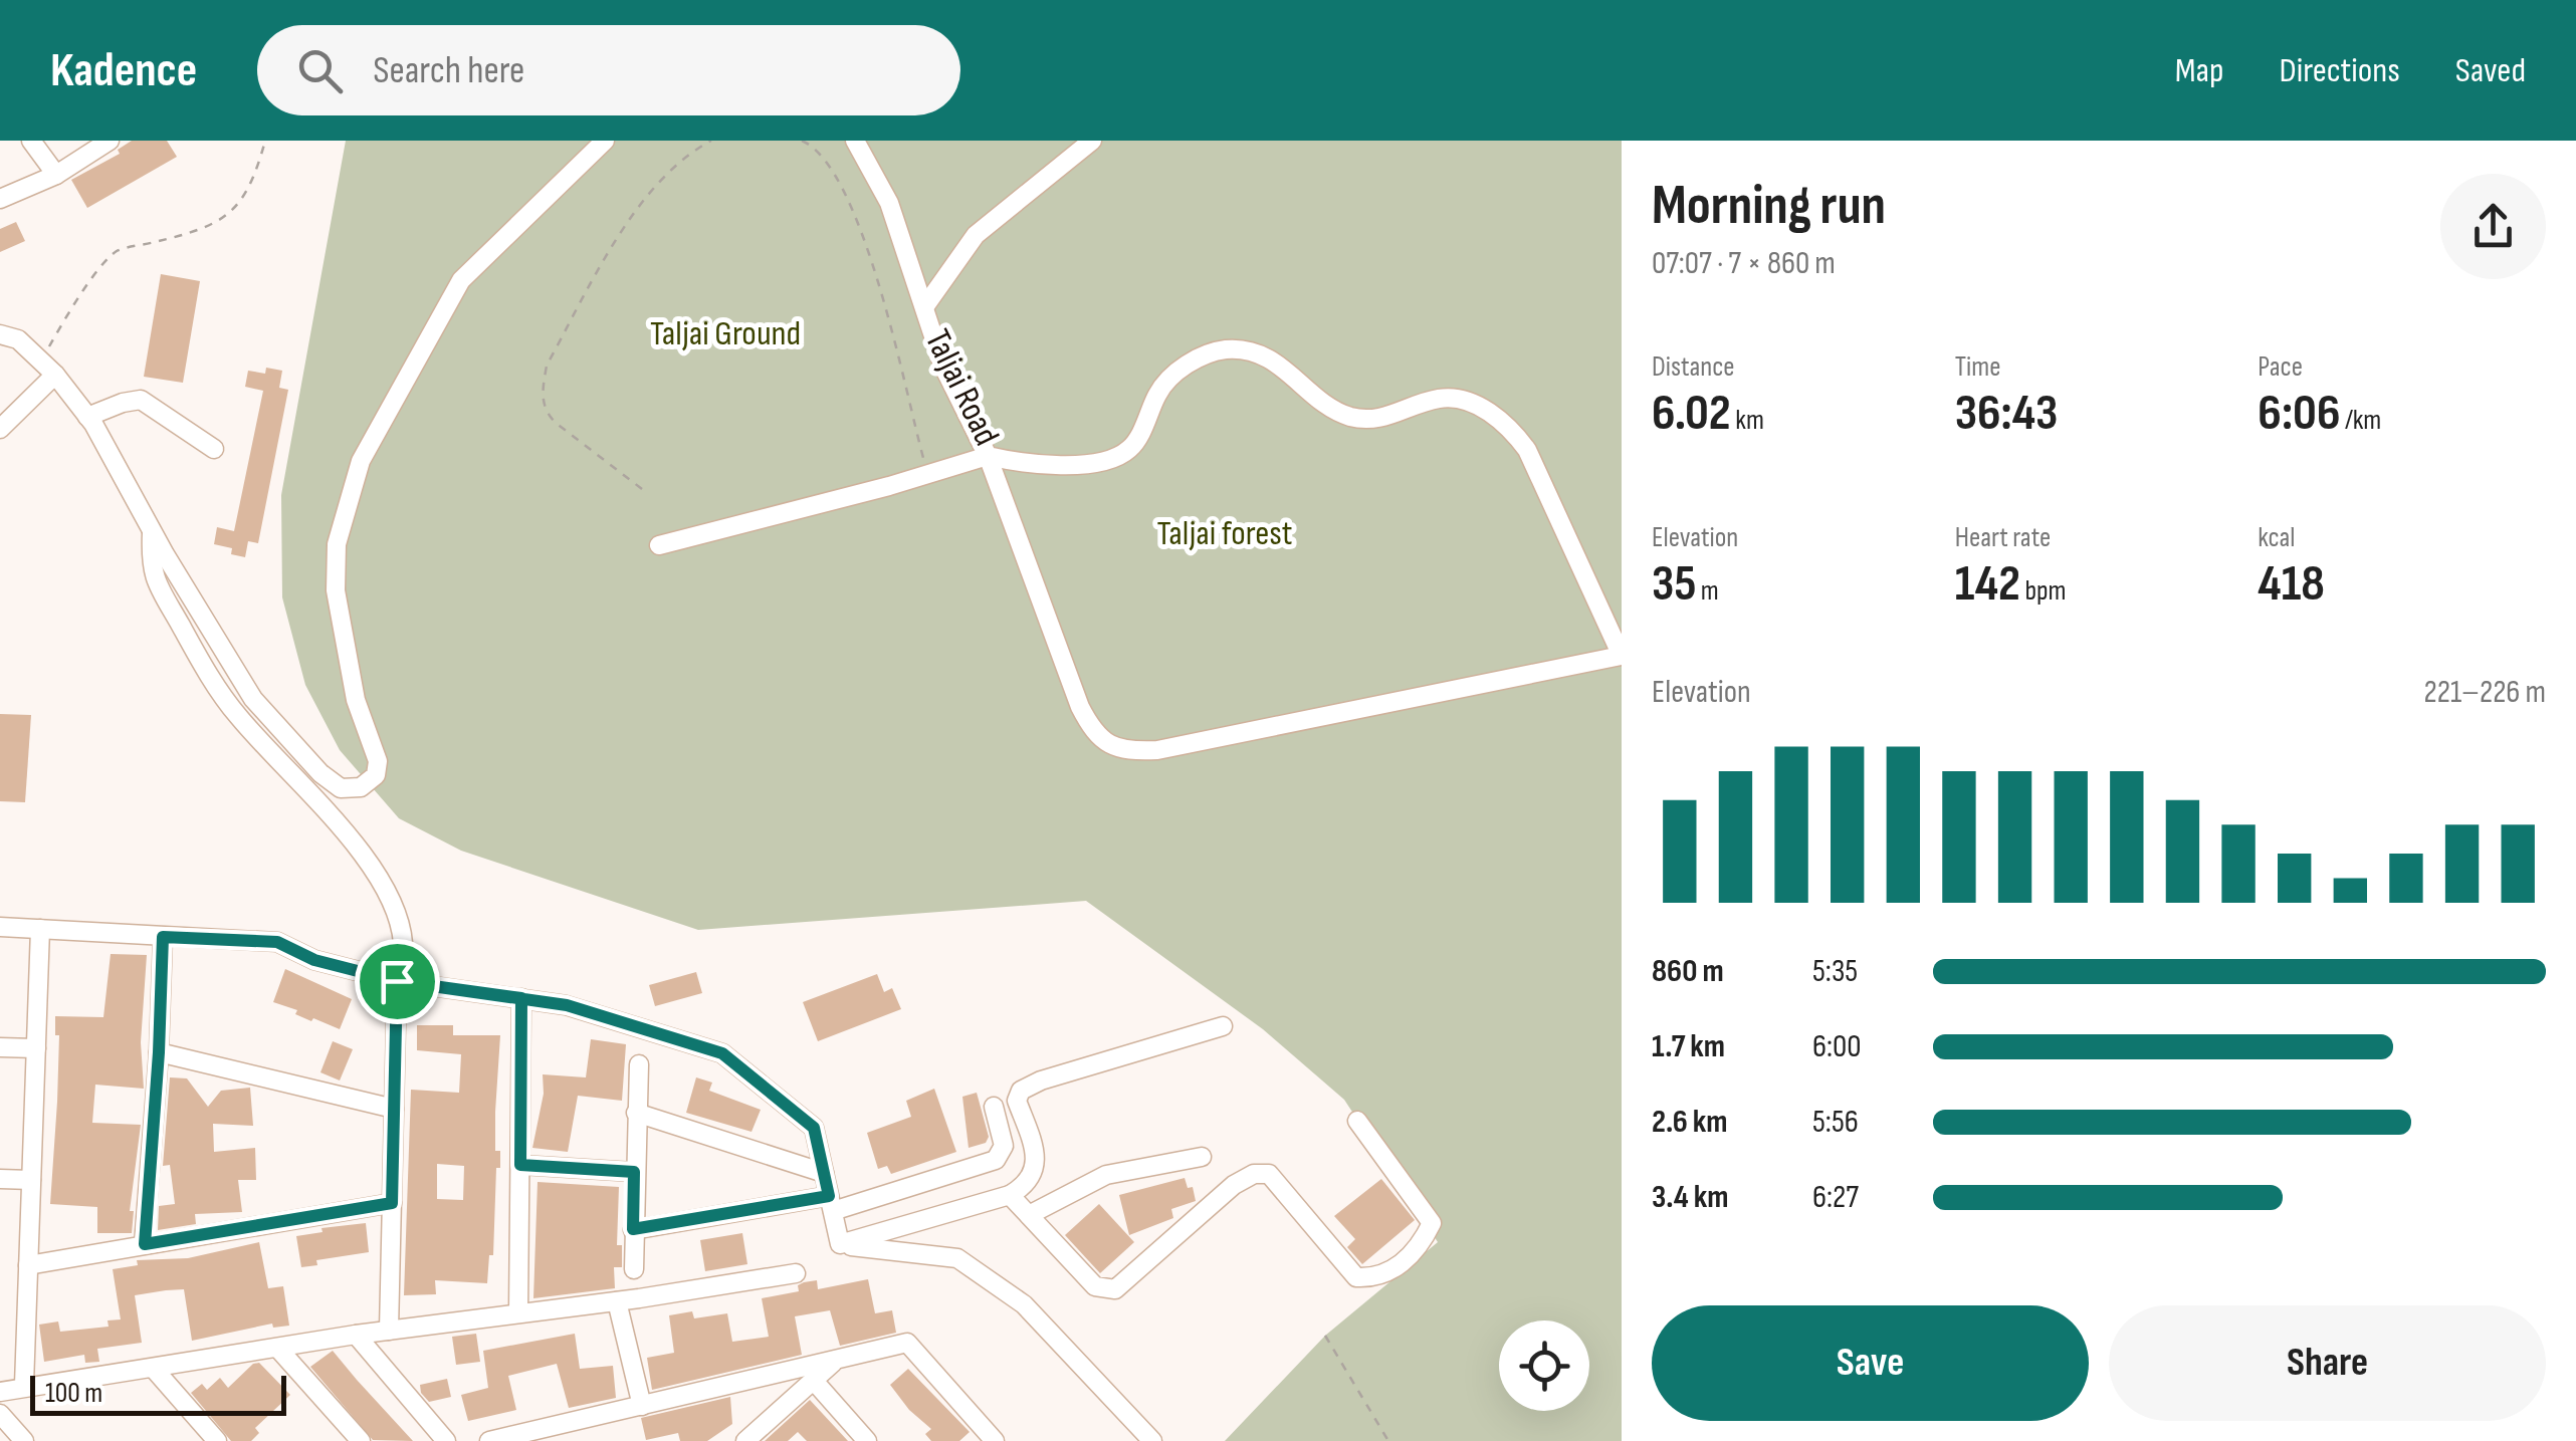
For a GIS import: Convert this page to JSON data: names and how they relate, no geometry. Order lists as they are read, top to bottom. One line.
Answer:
{"streets":{"street":["Taljai Road"]},"parks":["Taljai Ground","Taljai forest"],"scale_bar":"100 m","page":{"header":"Kadence","search":"Search here","nav":["Map","Directions","Saved"],"heading":["Morning run","07:07 · 7 × 860 m"],"stats":[["Distance","6.02 km"],["Time","36:43"],["Pace","6:06 /km"],["Elevation","35 m"],["Heart rate","142 bpm"],["kcal","418"]],"chart":["Elevation","221–226 m"],"list":[{"name":"860 m","note":"5:35"},{"name":"1.7 km","note":"6:00"},{"name":"2.6 km","note":"5:56"},{"name":"3.4 km","note":"6:27"}],"buttons":["Save","Share"],"scale":"100 m"}}
